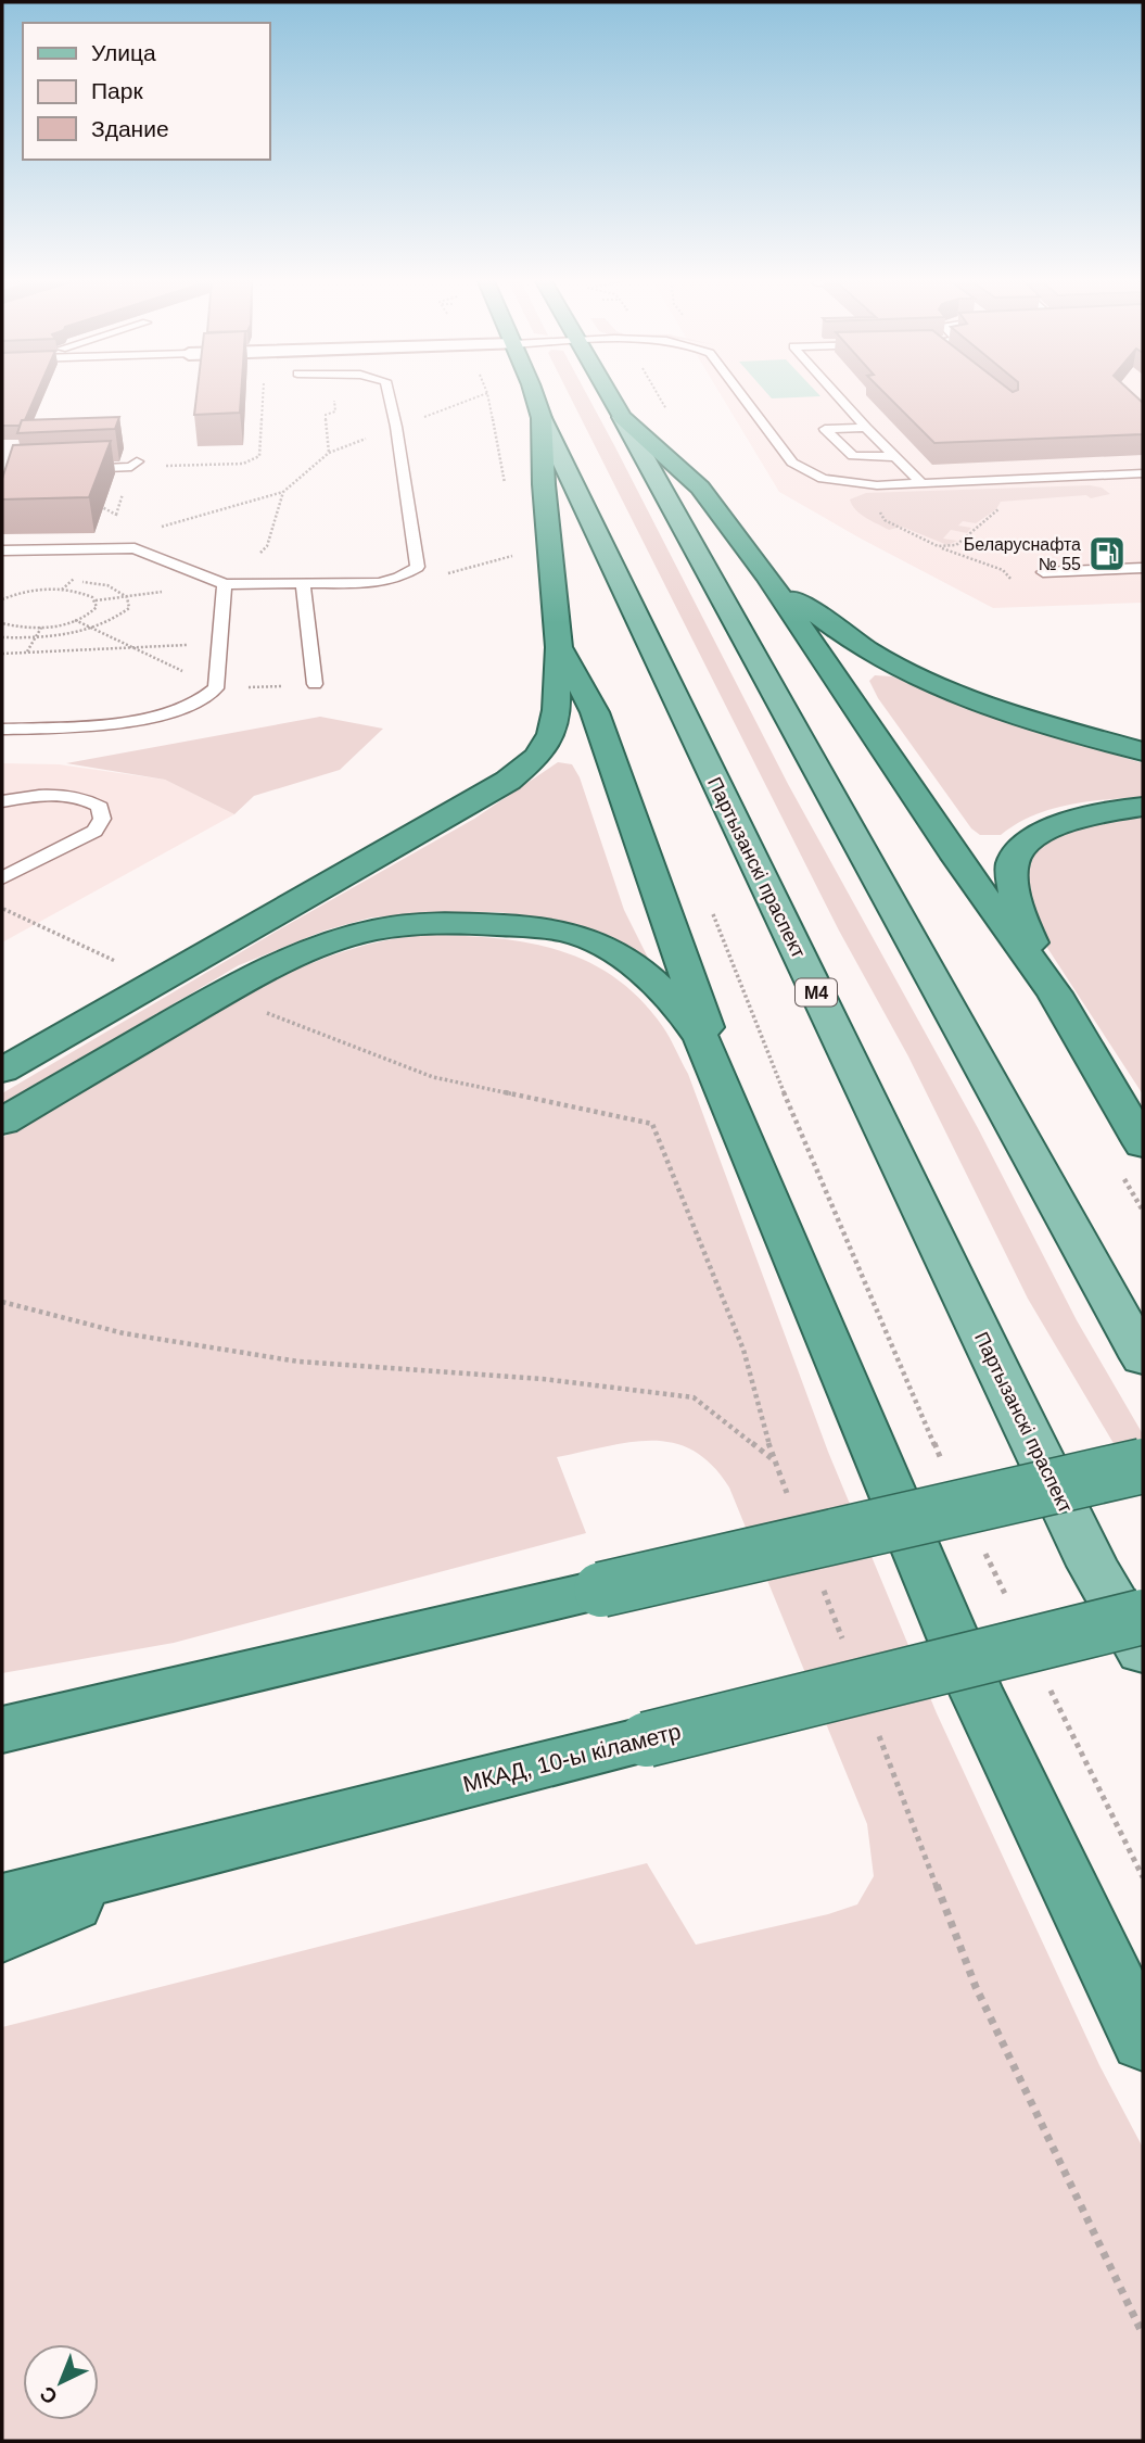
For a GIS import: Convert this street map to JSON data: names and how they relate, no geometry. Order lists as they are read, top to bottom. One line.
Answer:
{"streets":{"highway":["Партызанскі праспект","М4","МКАД, 10-ы кіламетр"]},"places":{"fuel station":["Беларуснафта № 55"]},"legend":["Улица","Парк","Здание"],"north":"bottom left"}
